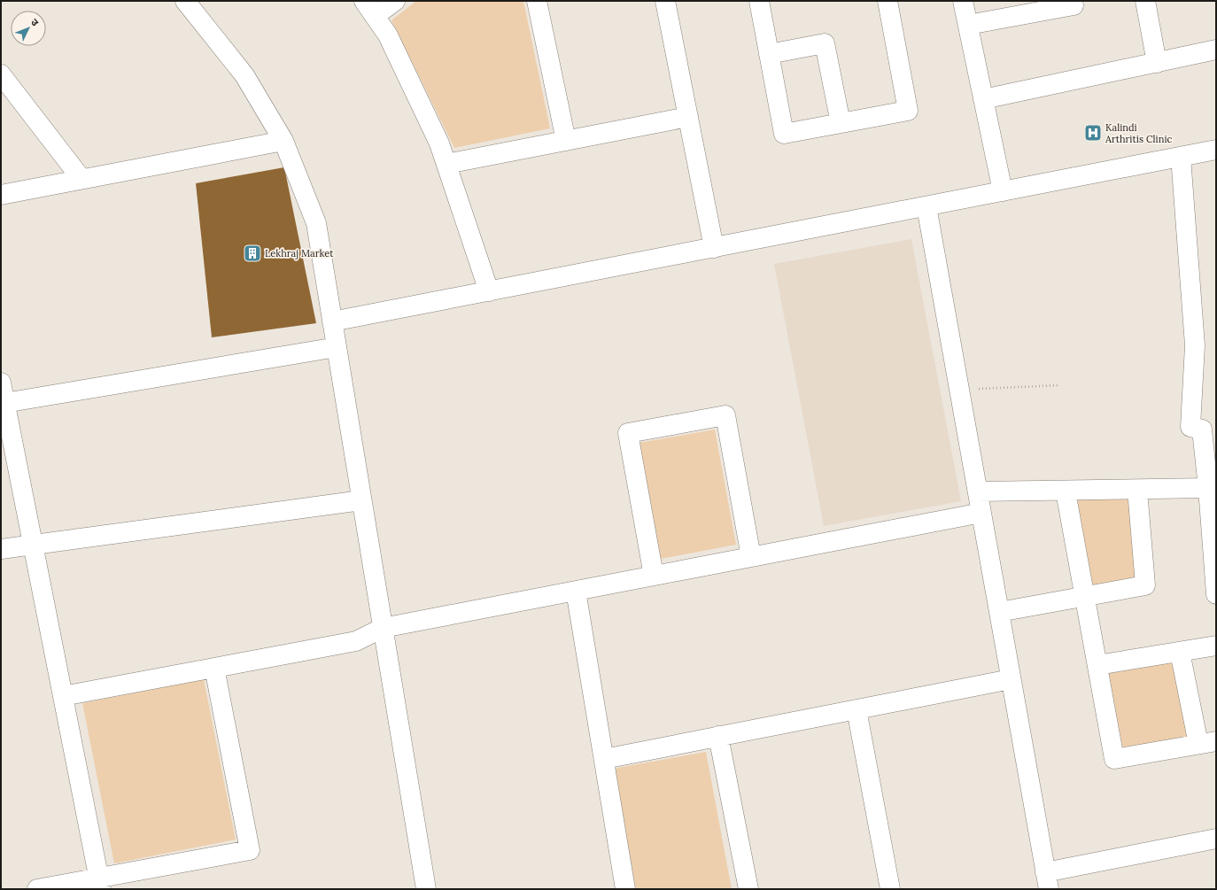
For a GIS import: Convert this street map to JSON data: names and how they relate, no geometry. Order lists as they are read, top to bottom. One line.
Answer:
{"places":{"hospital":["Kalindi Arthritis Clinic"],"building":["Lekhraj Market"]},"north":"top right"}
